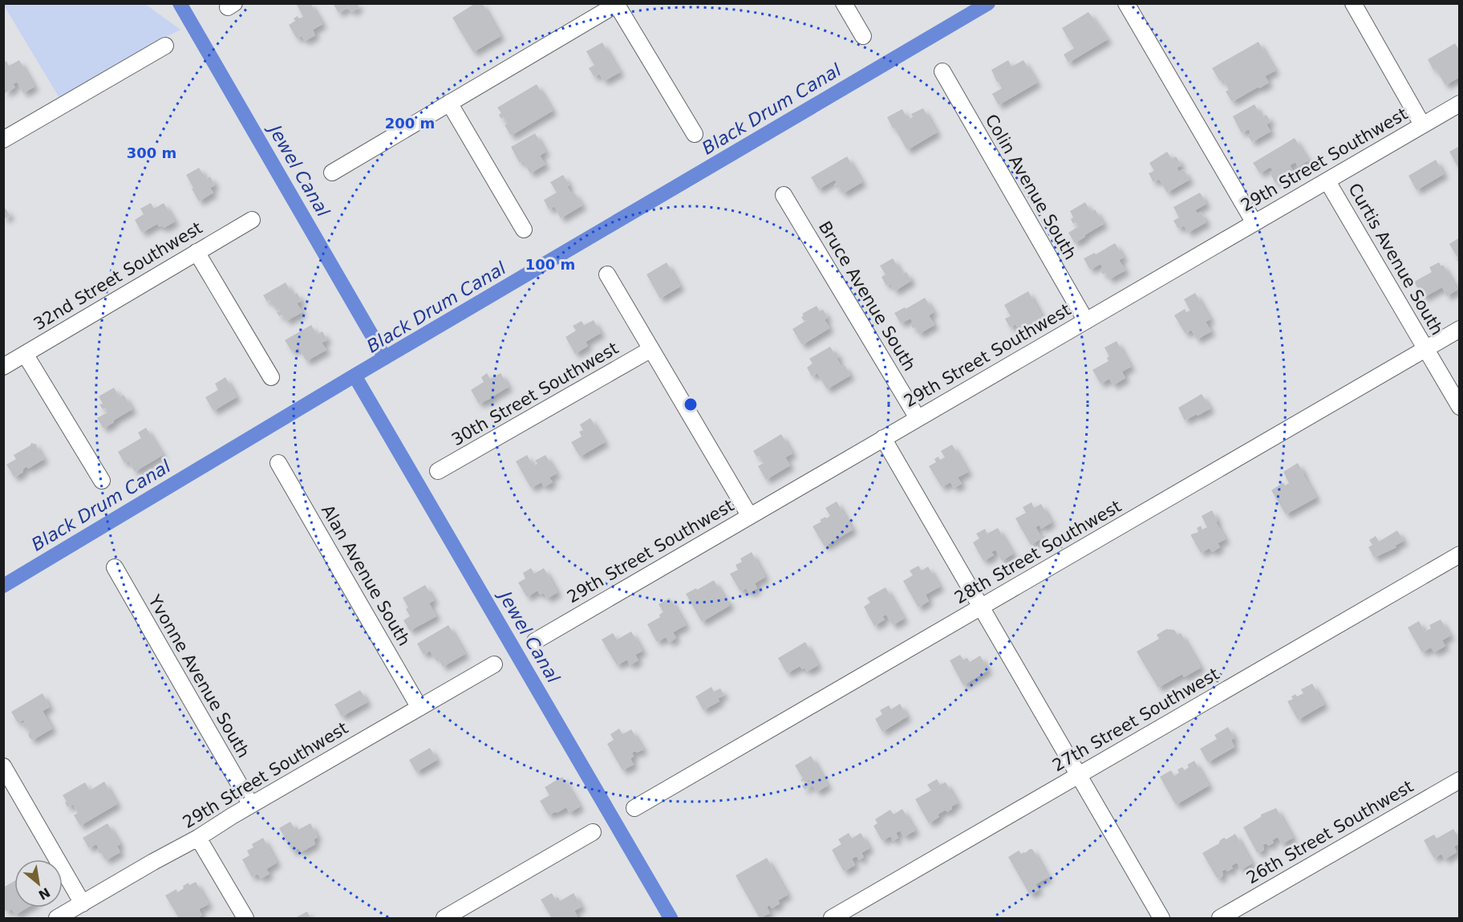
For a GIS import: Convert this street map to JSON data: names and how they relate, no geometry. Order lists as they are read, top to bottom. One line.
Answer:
{"streets":{"street":["29th Street Southwest","Colin Avenue South","Curtis Avenue South","32nd Street Southwest","Bruce Avenue South","30th Street Southwest","28th Street Southwest","Alan Avenue South","Yvonne Avenue South","27th Street Southwest","26th Street Southwest"]},"crossings":[["29th Street Southwest","Colin Avenue South"],["29th Street Southwest","Curtis Avenue South"],["29th Street Southwest","Bruce Avenue South"],["29th Street Southwest","Alan Avenue South"],["29th Street Southwest","Yvonne Avenue South"],["Curtis Avenue South","28th Street Southwest"]],"water":["Black Drum Canal","Jewel Canal"],"north":"bottom right","rings":["200 m","300 m","100 m"]}
